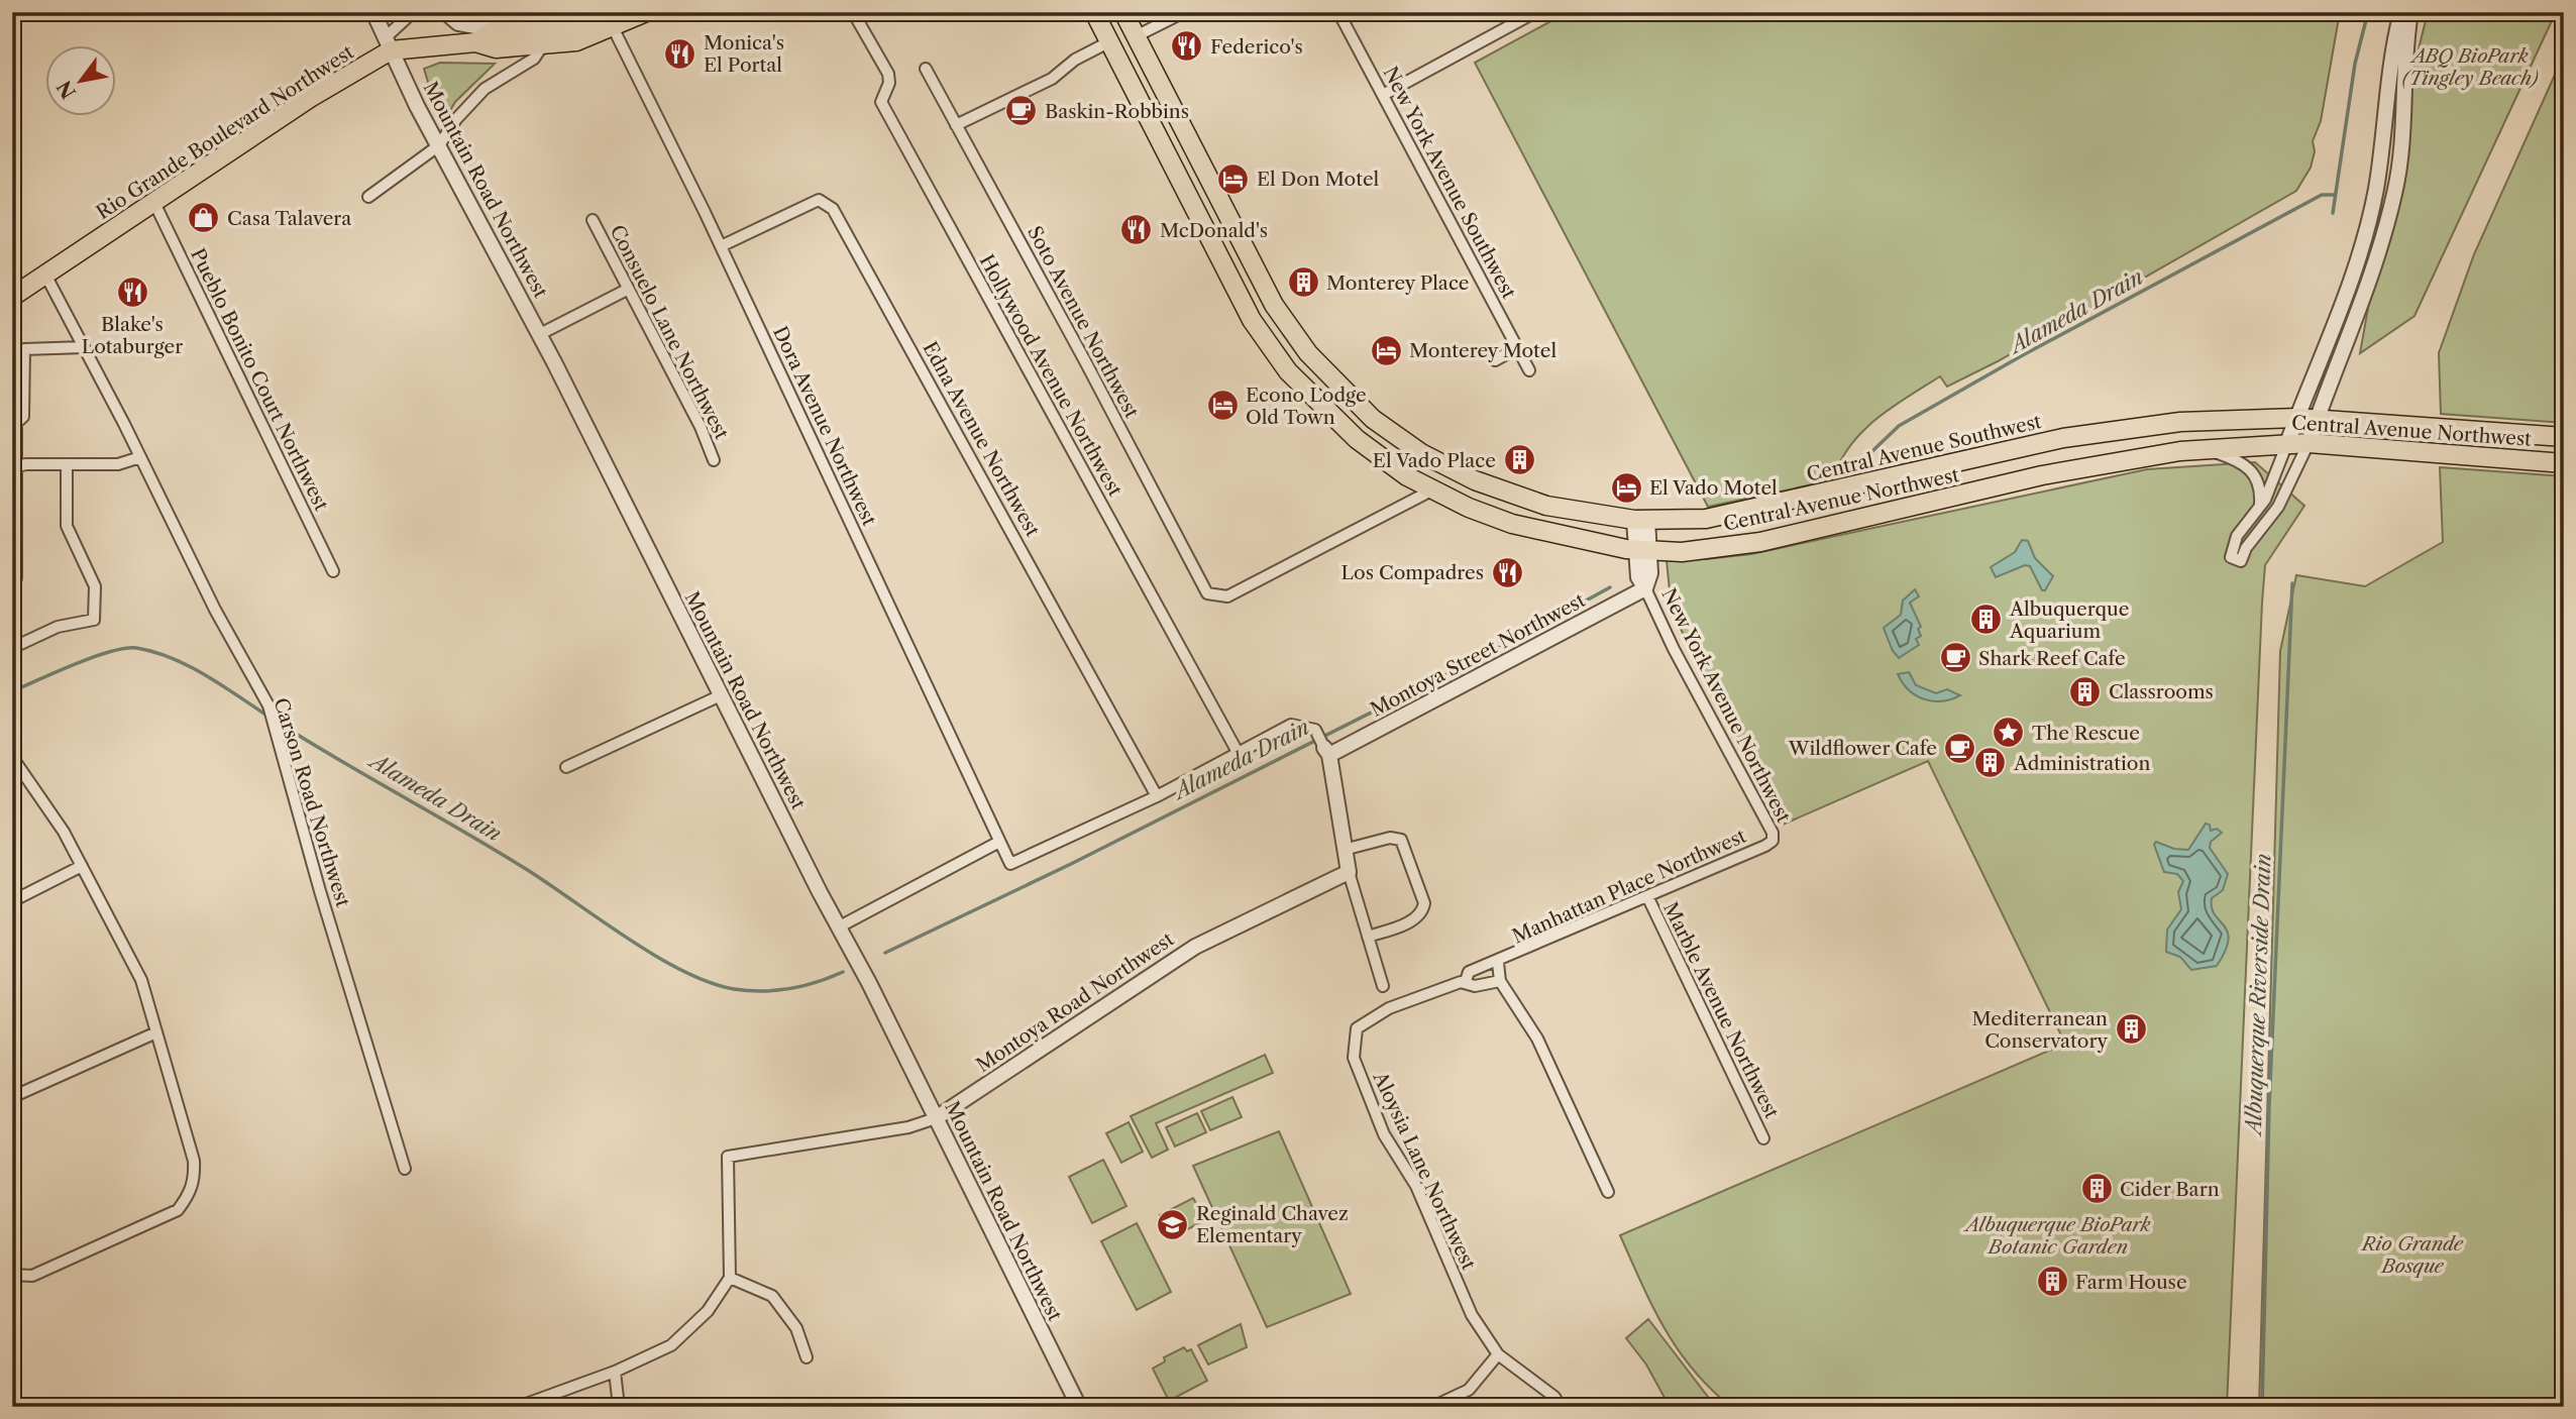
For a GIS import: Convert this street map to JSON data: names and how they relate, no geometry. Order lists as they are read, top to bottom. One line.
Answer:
{"streets":{"main road":["Rio Grande Boulevard Northwest","Central Avenue Northwest","Central Avenue Southwest"],"street":["New York Avenue Southwest","Mountain Road Northwest","Soto Avenue Northwest","Consuelo Lane Northwest","Hollywood Avenue Northwest","Pueblo Bonito Court Northwest","Dora Avenue Northwest","Edna Avenue Northwest","Montoya Street Northwest","New York Avenue Northwest","Carson Road Northwest","Manhattan Place Northwest","Montoya Road Northwest","Marble Avenue Northwest","Aloysia Lane Northwest"]},"crossings":[["Rio Grande Boulevard Northwest","Mountain Road Northwest"],["Rio Grande Boulevard Northwest","Pueblo Bonito Court Northwest"],["Rio Grande Boulevard Northwest","Dora Avenue Northwest"],["Rio Grande Boulevard Northwest","Carson Road Northwest"],["Mountain Road Northwest","Montoya Road Northwest"],["Soto Avenue Northwest","Central Avenue Northwest"],["Dora Avenue Northwest","Edna Avenue Northwest"],["Central Avenue Northwest","New York Avenue Northwest"],["Central Avenue Southwest","New York Avenue Northwest"],["Montoya Street Northwest","New York Avenue Northwest"],["New York Avenue Northwest","Manhattan Place Northwest"],["Manhattan Place Northwest","Marble Avenue Northwest"],["Manhattan Place Northwest","Aloysia Lane Northwest"]],"water":["Alameda Drain","Albuquerque Riverside Drain"],"parks":["ABQ BioPark (Tingley Beach)","Albuquerque BioPark Botanic Garden","Rio Grande Bosque"],"places":{"restaurant":["Federico's","Monica's El Portal","McDonald's","Blake's Lotaburger","Los Compadres"],"cafe":["Baskin-Robbins","Shark Reef Cafe","Wildflower Cafe"],"hotel":["El Don Motel","Monterey Motel","Econo Lodge Old Town","El Vado Motel"],"shop":["Casa Talavera"],"building":["Monterey Place","El Vado Place","Albuquerque Aquarium","Classrooms","Administration","Mediterranean Conservatory","Cider Barn","Farm House"],"place":["The Rescue"],"school or university":["Reginald Chavez Elementary"]},"north":"bottom left"}
